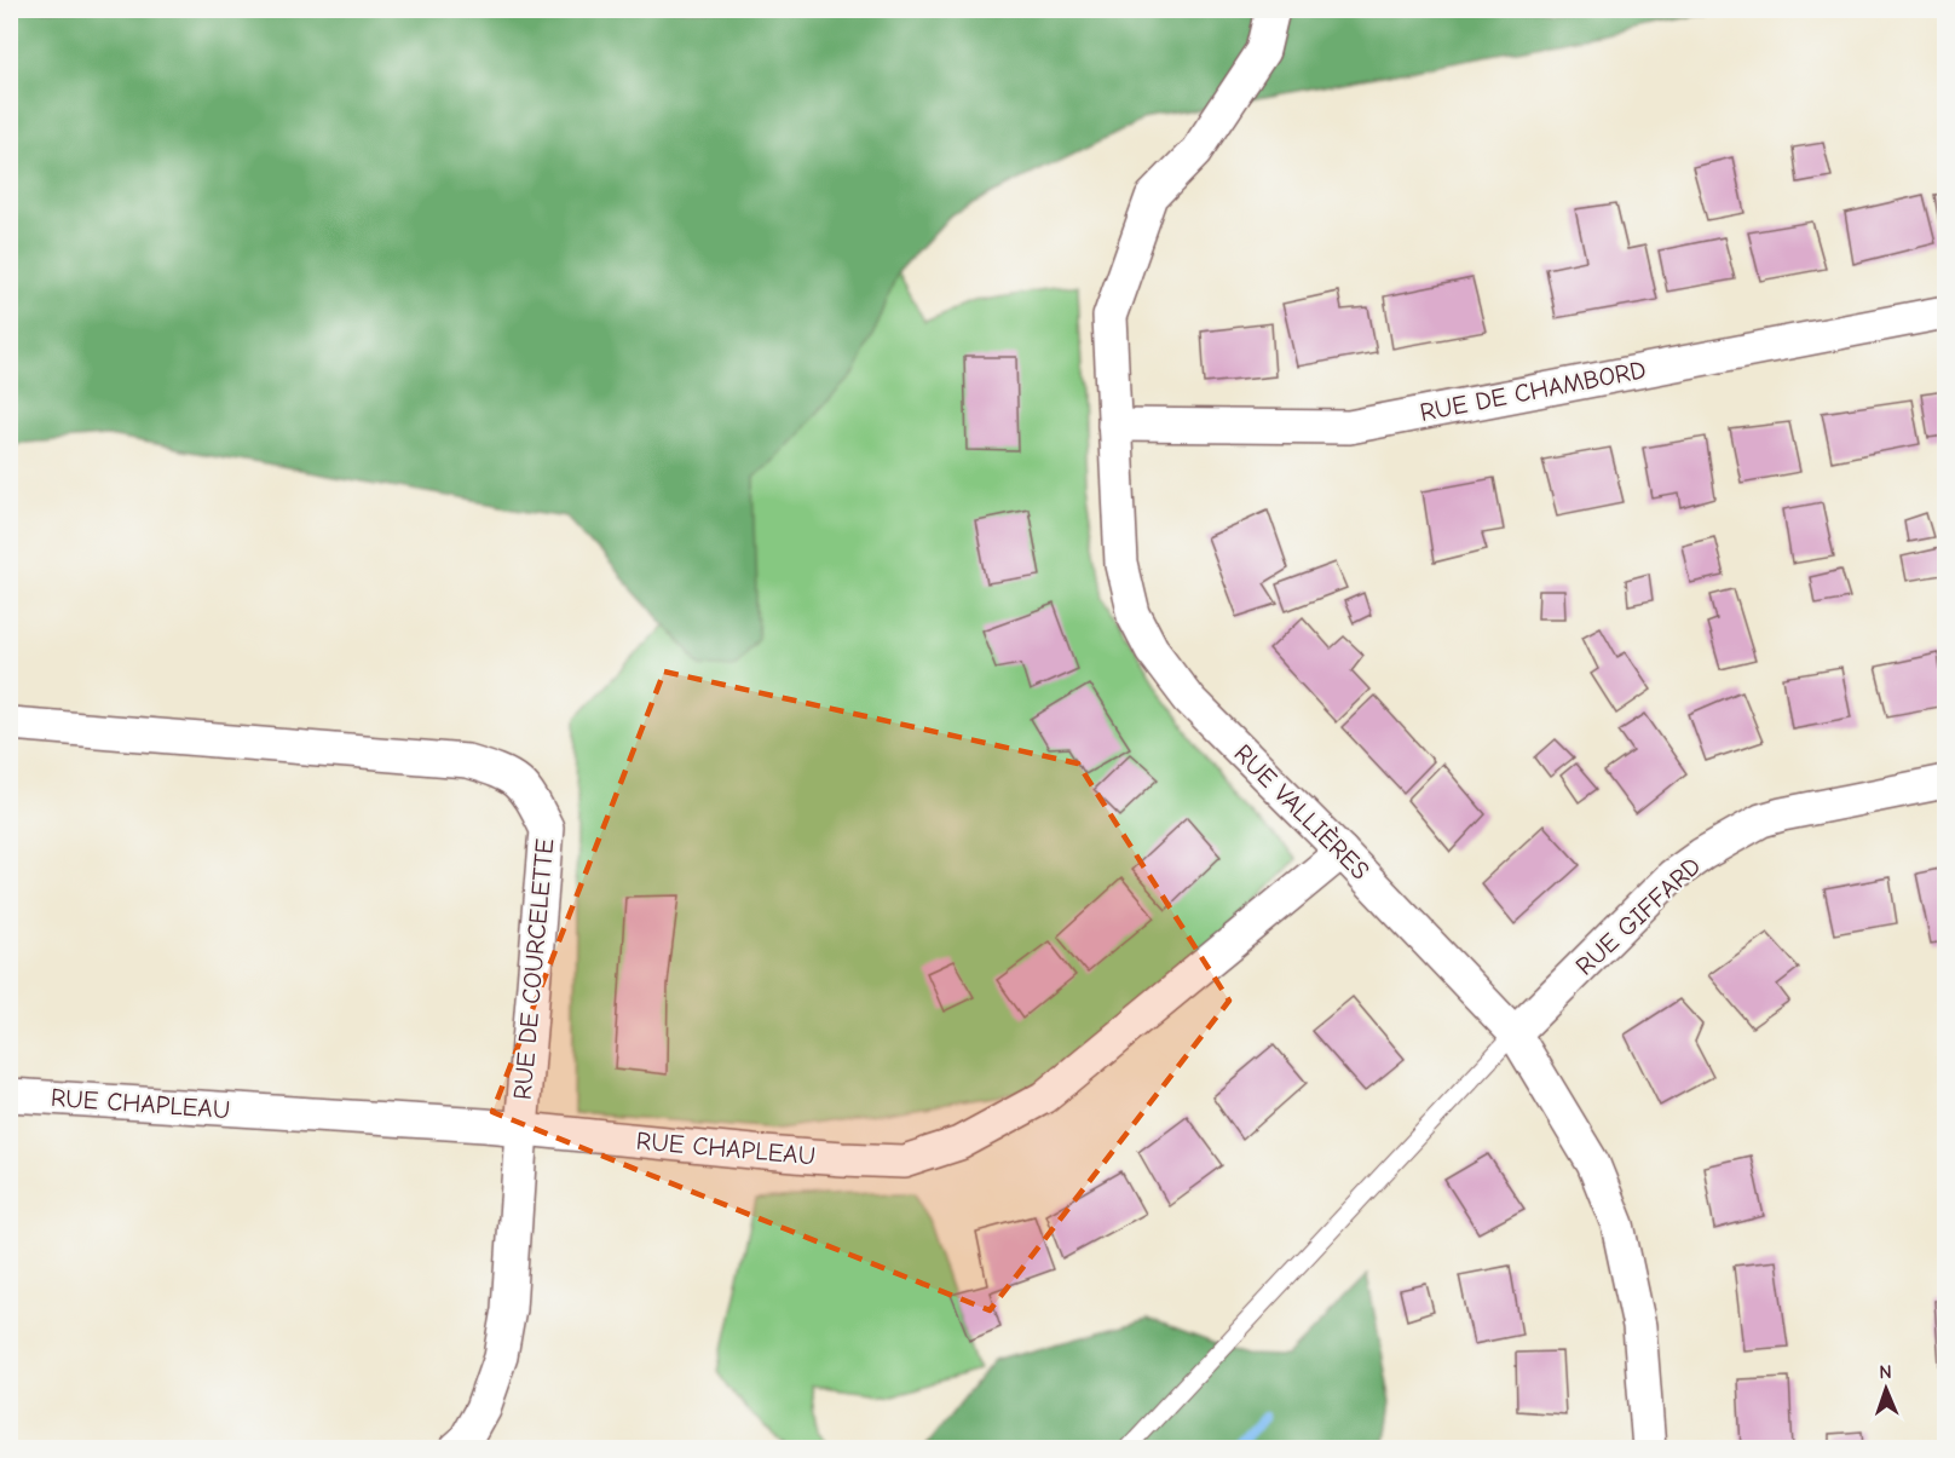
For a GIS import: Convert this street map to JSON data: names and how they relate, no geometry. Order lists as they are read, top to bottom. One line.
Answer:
{"streets":{"street":["RUE DE CHAMBORD","RUE VALLIÈRES","RUE GIFFARD","RUE DE COURCELETTE","RUE CHAPLEAU"]},"crossings":[["RUE DE CHAMBORD","RUE VALLIÈRES"],["RUE VALLIÈRES","RUE GIFFARD"],["RUE VALLIÈRES","RUE CHAPLEAU"],["RUE DE COURCELETTE","RUE CHAPLEAU"]],"north":"top"}
